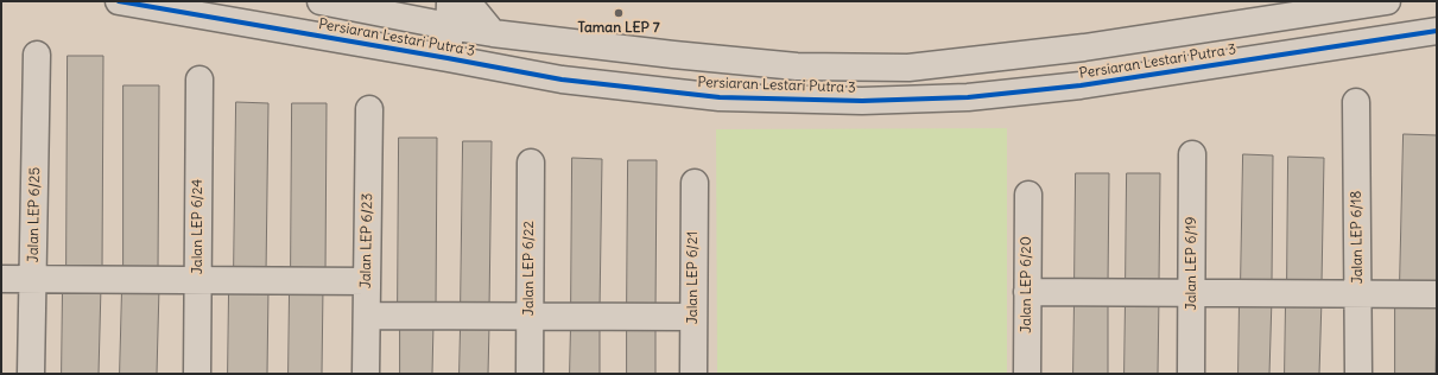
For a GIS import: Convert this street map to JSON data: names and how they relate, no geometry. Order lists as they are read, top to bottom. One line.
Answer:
{"streets":{"street":["Persiaran Lestari Putra 3","Jalan LEP 6/25","Jalan LEP 6/24","Jalan LEP 6/18","Jalan LEP 6/23","Jalan LEP 6/19","Jalan LEP 6/22","Jalan LEP 6/21","Jalan LEP 6/20"]},"places":["Taman LEP 7"]}
